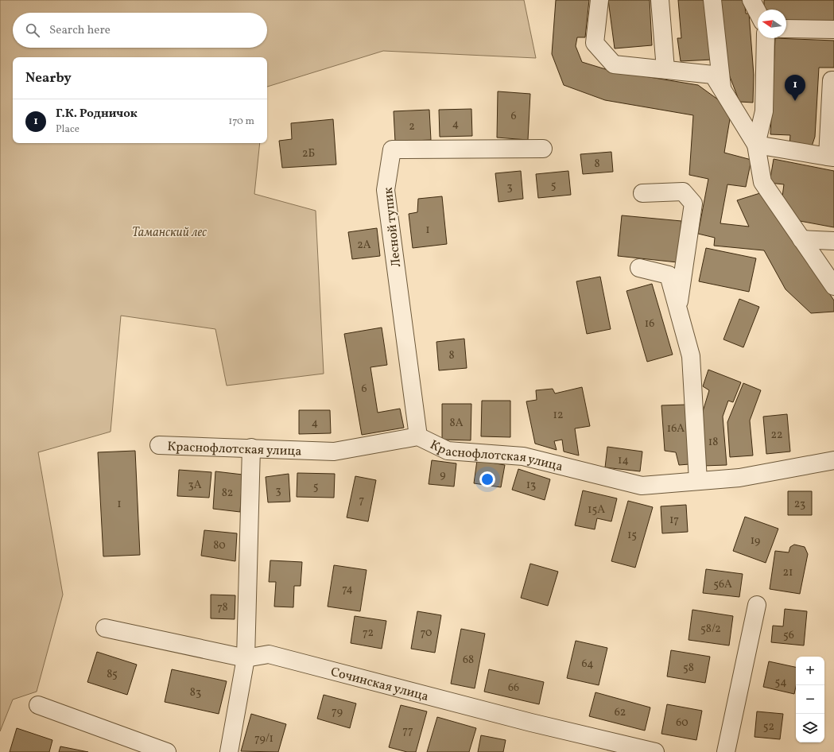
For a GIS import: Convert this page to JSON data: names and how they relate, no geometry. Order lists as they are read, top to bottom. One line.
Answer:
{"streets":{"street":["Лесной тупик","Краснофлотская улица","Сочинская улица"]},"crossings":[["Лесной тупик","Краснофлотская улица"]],"parks":["Таманский лес"],"house_numbers":["6","4","2","2Б","8","5","3","1","2А","16","8","6","12","4","8А","16А","22","18","14","9","3А","13","5","3","82","7","1","23","15А","17","15","19","80","21","56А","74","78","58/2","72","70","56","68","64","58","85","54","66","83","79","62","60","52","77","79/1"],"north":"left","page":{"search":"Search here","heading":"Nearby","pins":"1","list":[{"mark":"1","name":"Г.К. Родничок","note":"Place","value":"170 m"}],"map_buttons":["+","−"]}}
